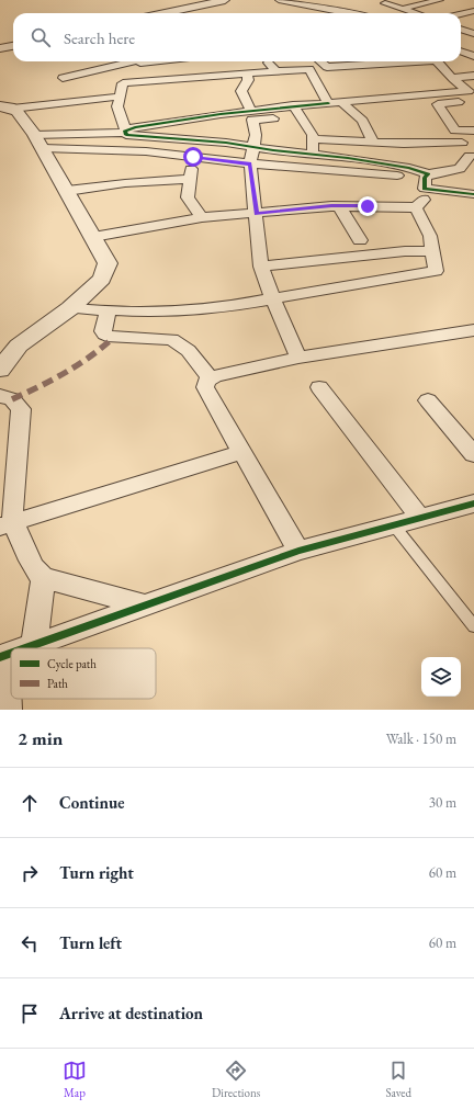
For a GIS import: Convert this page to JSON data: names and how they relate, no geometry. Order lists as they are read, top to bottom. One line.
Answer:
{"legend":["Cycle path","Path"],"page":{"search":"Search here","heading":["2 min","Walk · 150 m"],"list":[["Continue","30 m"],["Turn right","60 m"],["Turn left","60 m"],"Arrive at destination"],"nav":["Map","Directions","Saved"]}}
